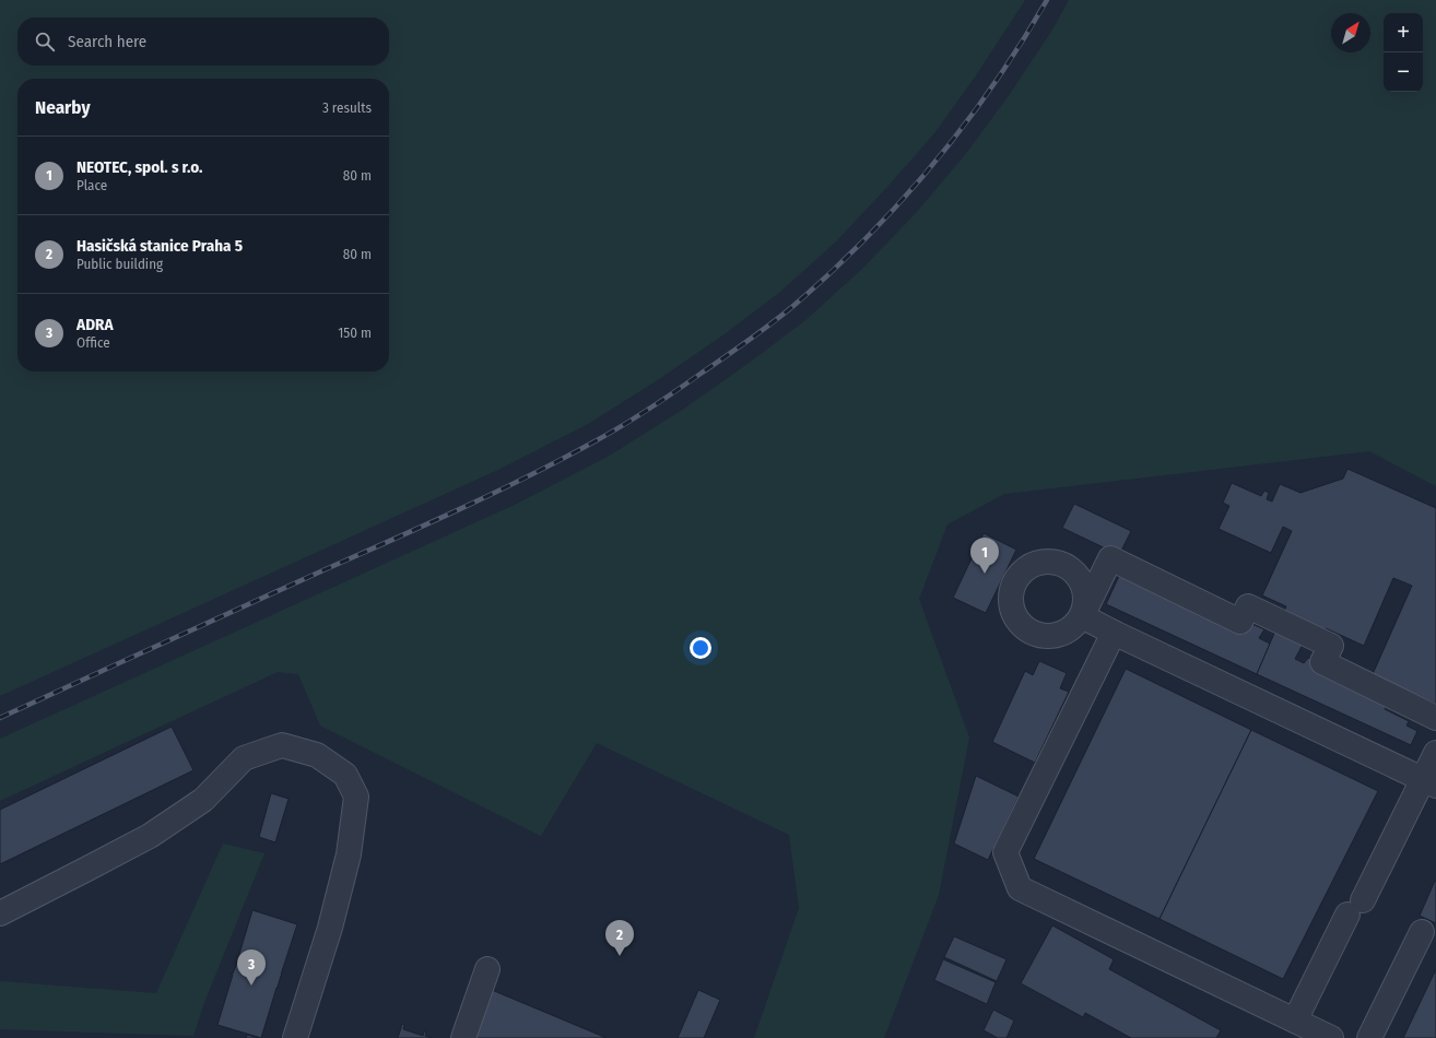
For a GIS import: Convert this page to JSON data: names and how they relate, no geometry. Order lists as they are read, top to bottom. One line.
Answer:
{"north":"top right","page":{"map_buttons":["+","−"],"search":"Search here","heading":["Nearby","3 results"],"list":[{"mark":"1","name":"NEOTEC, spol. s r.o.","note":"Place","value":"80 m"},{"mark":"2","name":"Hasičská stanice Praha 5","note":"Public building","value":"80 m"},{"mark":"3","name":"ADRA","note":"Office","value":"150 m"}],"pins":["1","2","3"]}}
